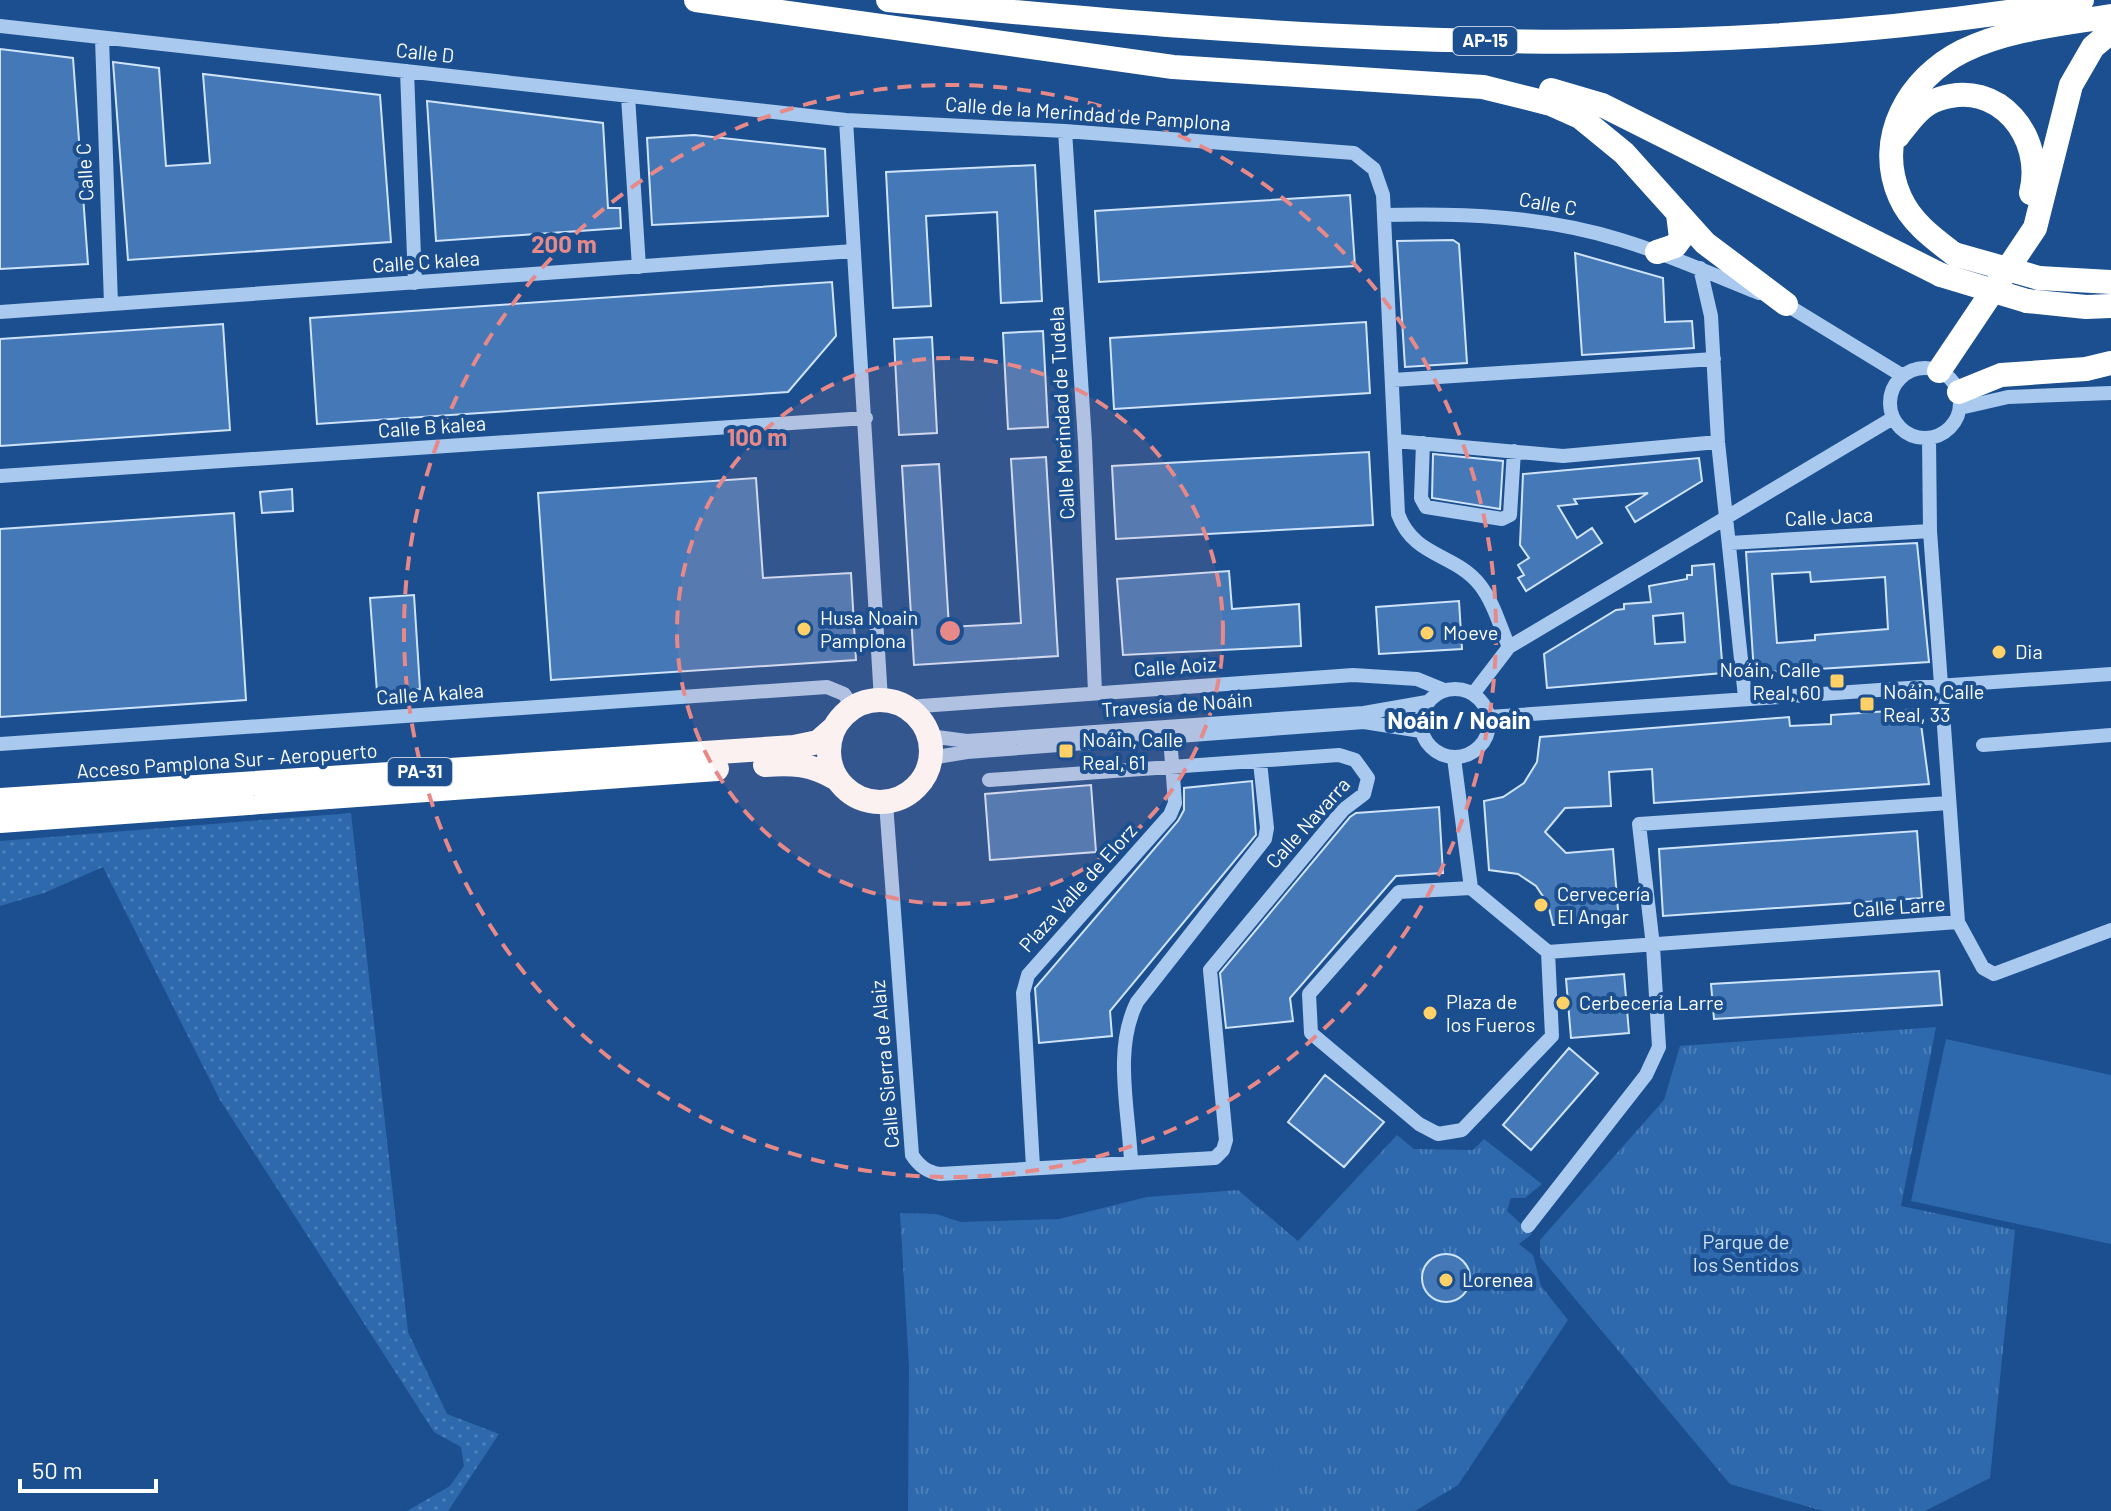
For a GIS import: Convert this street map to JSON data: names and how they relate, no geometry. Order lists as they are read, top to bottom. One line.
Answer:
{"streets":{"highway":["AP-15","Acceso Pamplona Sur - Aeropuerto","PA-31"],"street":["Calle D","Calle de la Merindad de Pamplona","Calle C","Calle C kalea","Calle Merindad de Tudela","Calle B kalea","Calle Jaca","Calle Aoiz","Calle A kalea","Travesía de Noáin","Calle Navarra","Plaza Valle de Elorz","Calle Larre","Calle Sierra de Alaiz"]},"crossings":[["Calle D","Calle de la Merindad de Pamplona"],["Calle D","Calle C"],["Calle de la Merindad de Pamplona","Calle C"],["Calle de la Merindad de Pamplona","Calle Merindad de Tudela"],["Calle C","Calle C kalea"],["Calle Merindad de Tudela","Calle Aoiz"],["Calle Aoiz","Calle A kalea"],["Calle Aoiz","Travesía de Noáin"],["Calle Aoiz","Acceso Pamplona Sur - Aeropuerto"],["Calle Aoiz","PA-31"],["Calle Aoiz","Calle Sierra de Alaiz"],["Calle A kalea","Travesía de Noáin"],["Calle A kalea","Acceso Pamplona Sur - Aeropuerto"],["Calle A kalea","PA-31"],["Calle A kalea","Calle Sierra de Alaiz"],["Travesía de Noáin","Acceso Pamplona Sur - Aeropuerto"],["Travesía de Noáin","PA-31"],["Travesía de Noáin","Plaza Valle de Elorz"],["Travesía de Noáin","Calle Sierra de Alaiz"],["Acceso Pamplona Sur - Aeropuerto","PA-31"],["Acceso Pamplona Sur - Aeropuerto","Calle Sierra de Alaiz"],["PA-31","Calle Sierra de Alaiz"],["Calle Navarra","Plaza Valle de Elorz"],["Calle Navarra","Calle Sierra de Alaiz"],["Plaza Valle de Elorz","Calle Sierra de Alaiz"]],"districts":["Noáin / Noain"],"parks":["Parque de los Sentidos"],"places":{"other":["Husa Noain Pamplona","Moeve","Dia","Cervecería El Angar","Cerbecería Larre","Plaza de los Fueros","Lorenea"],"transit":["Noáin, Calle Real, 60","Noáin, Calle Real, 33","Noáin, Calle Real, 61"]},"scale_bar":"50 m","rings":["200 m","100 m"]}
